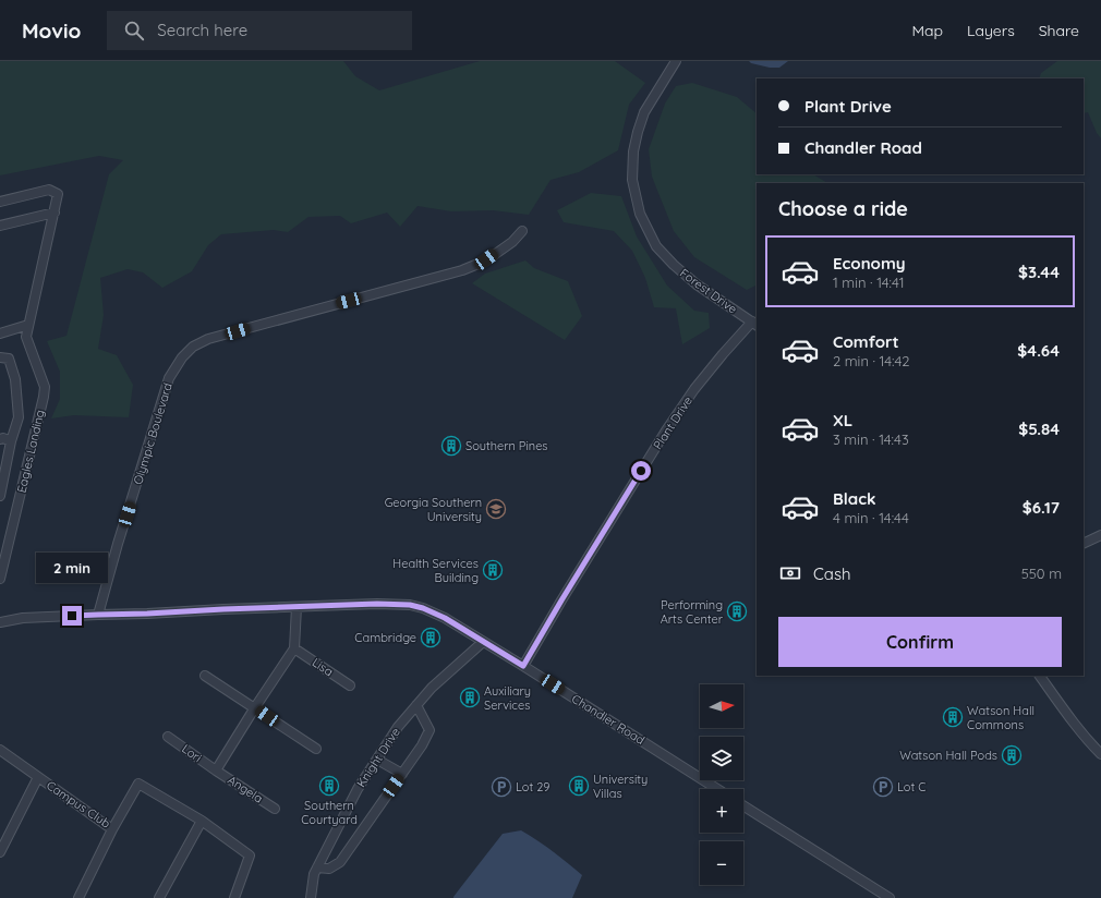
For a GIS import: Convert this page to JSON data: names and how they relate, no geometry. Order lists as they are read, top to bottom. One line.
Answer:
{"streets":{"street":["Forest Drive","Plant Drive","Olympic Boulevard","Eagles Landing","Lisa","Chandler Road","Lori","Knight Drive","Angela","Campus Club"]},"crossings":[["Forest Drive","Plant Drive"],["Plant Drive","Chandler Road"],["Olympic Boulevard","Chandler Road"],["Chandler Road","Knight Drive"],["Lori","Angela"]],"places":{"building":["Southern Pines","Health Services Building","Performing Arts Center","Cambridge","Auxiliary Services","Watson Hall Commons","Watson Hall Pods","Southern Courtyard","University Villas"],"school or university":["Georgia Southern University"],"parking":["Lot 29","Lot C"]},"north":"right","page":{"header":"Movio","search":"Search here","nav":["Map","Layers","Share"],"banner":["Plant Drive","Chandler Road"],"heading":"Choose a ride","list":[{"name":"Economy","note":"1 min · 14:41","value":"$3.44"},{"name":"Comfort","note":"2 min · 14:42","value":"$4.64"},{"name":"XL","note":"3 min · 14:43","value":"$5.84"},{"name":"Black","note":"4 min · 14:44","value":"$6.17"}],"pay":["Cash","550 m"],"bubble":"2 min","buttons":"Confirm","map_buttons":["+","−"]}}
